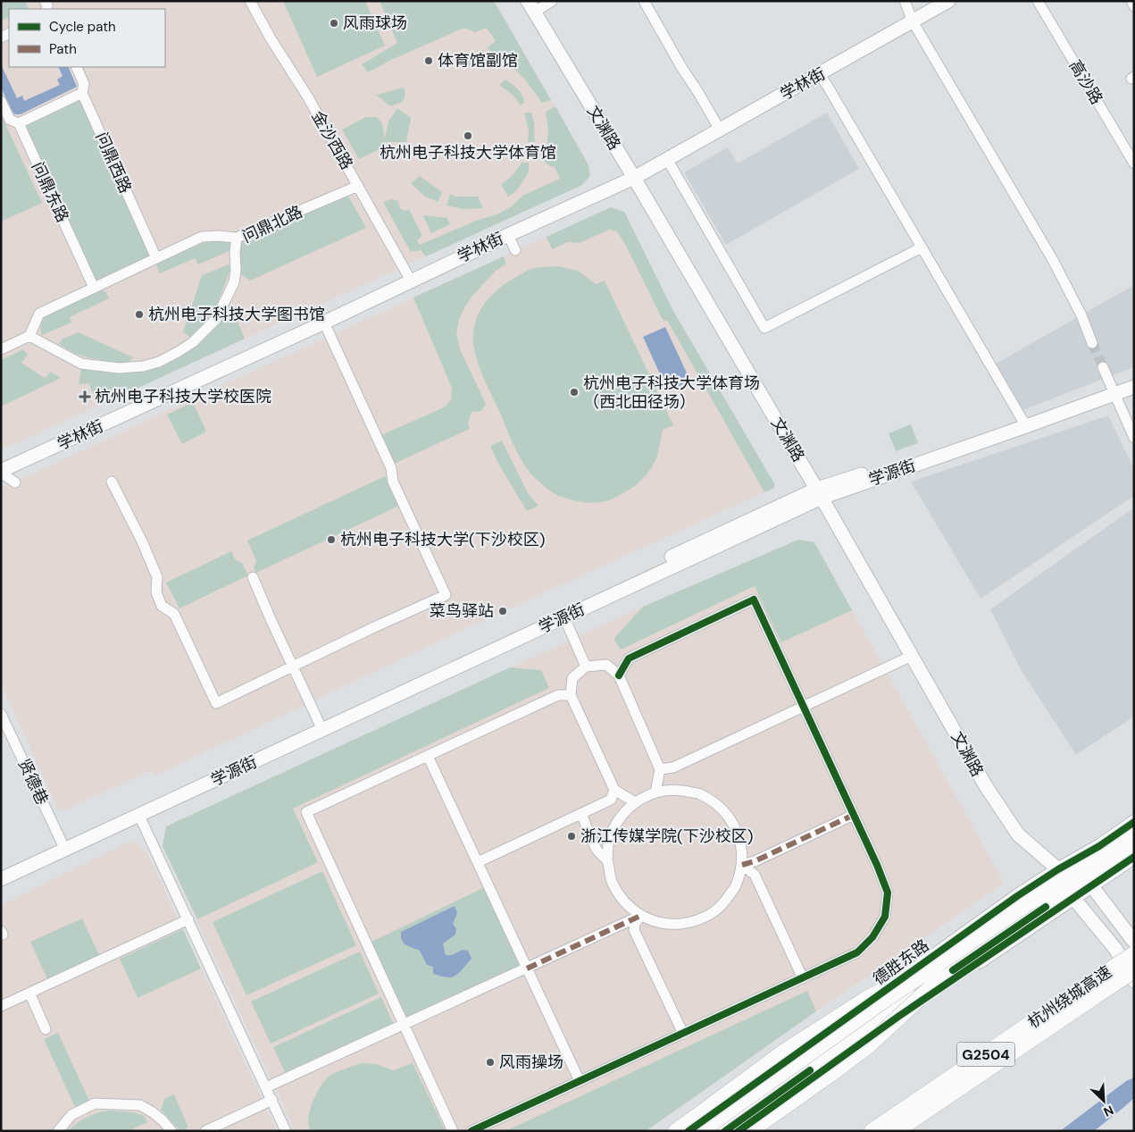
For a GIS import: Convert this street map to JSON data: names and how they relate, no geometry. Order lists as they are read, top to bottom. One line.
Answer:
{"streets":{"highway":["杭州绕城高速","G2504"],"main road":["学林街","文渊路","学源街","德胜东路"],"street":["高沙路","金沙西路","问鼎西路","问鼎东路","问鼎北路","贤德巷"]},"crossings":[["学林街","文渊路"],["学林街","金沙西路"],["文渊路","学源街"],["文渊路","德胜东路"],["金沙西路","问鼎北路"],["学源街","贤德巷"]],"places":{"other":["风雨球场","体育馆副馆","杭州电子科技大学体育馆","杭州电子科技大学图书馆","杭州电子科技大学体育场 （西北田径场）","杭州电子科技大学(下沙校区)","菜鸟驿站","浙江传媒学院(下沙校区)","风雨操场"],"health":["杭州电子科技大学校医院"]},"legend":["Cycle path","Path"],"north":"bottom right"}
